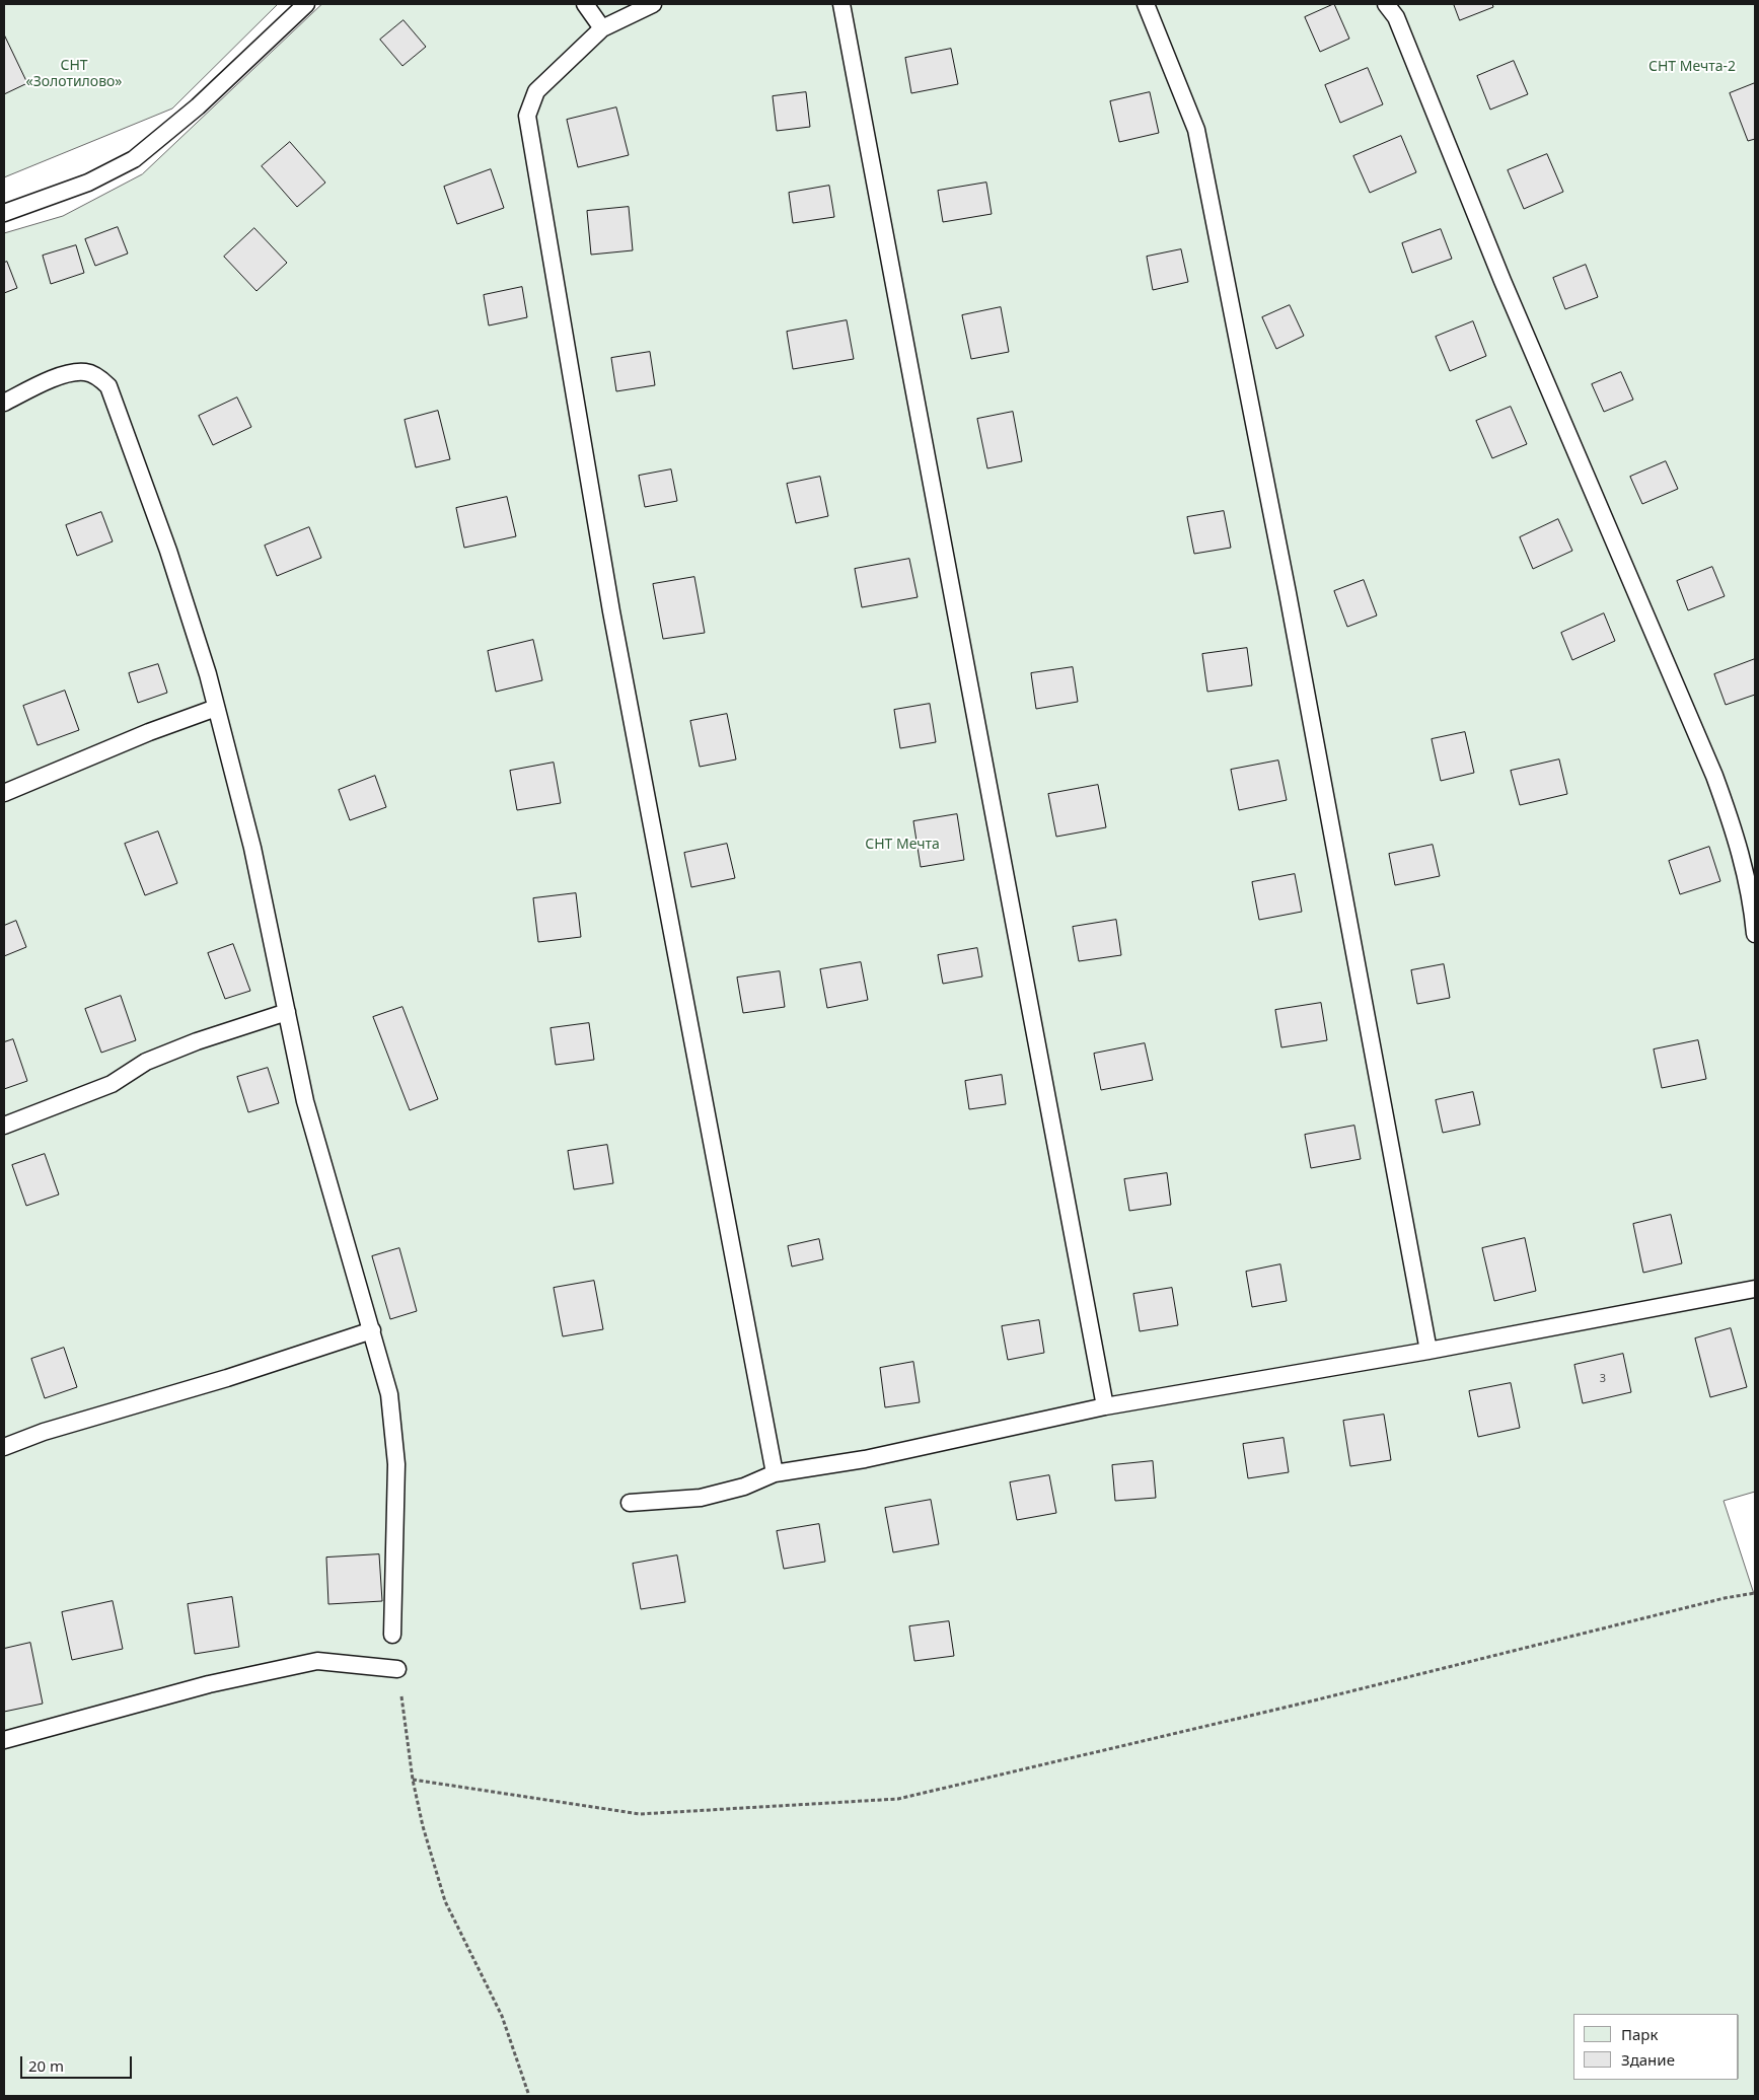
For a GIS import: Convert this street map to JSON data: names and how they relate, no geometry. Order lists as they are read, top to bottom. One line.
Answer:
{"parks":["СНТ «Золотилово»","СНТ Мечта-2","СНТ Мечта"],"house_numbers":["3"],"legend":["Парк","Здание"],"scale_bar":"20 m"}
